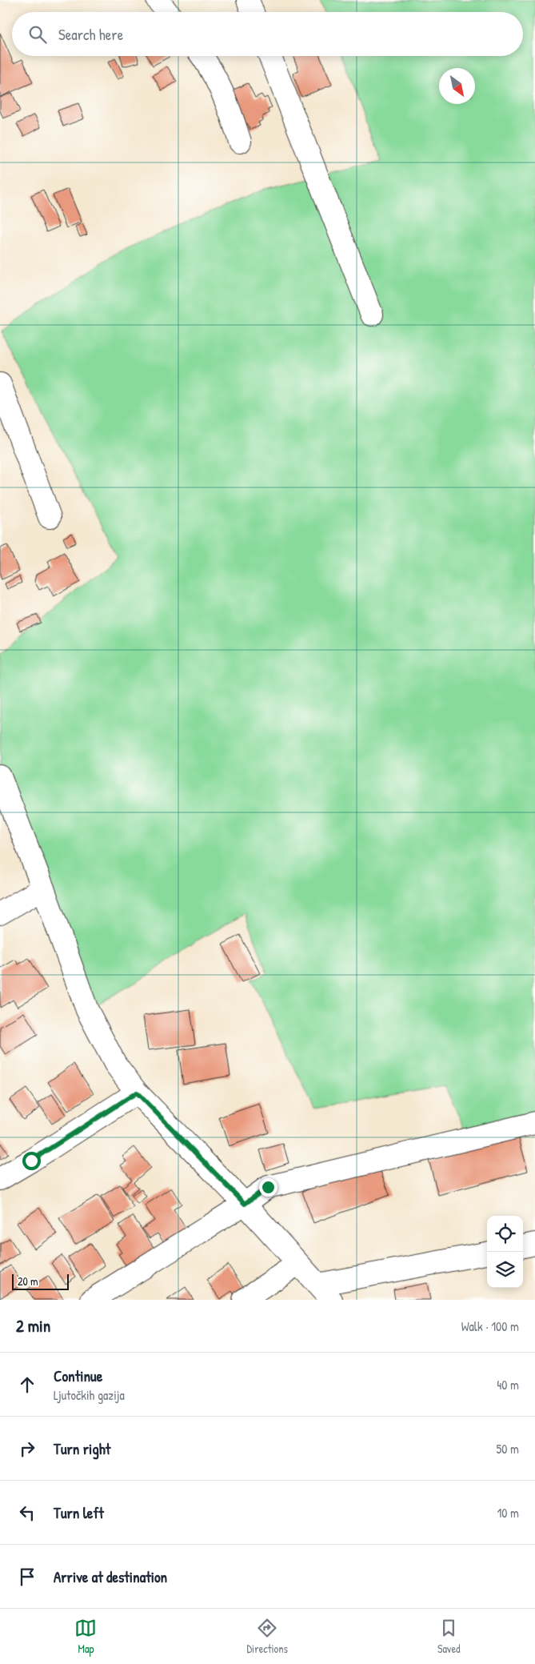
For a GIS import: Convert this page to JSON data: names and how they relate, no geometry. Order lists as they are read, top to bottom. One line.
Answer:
{"scale_bar":"20 m","north":"bottom right","page":{"search":"Search here","scale":"20 m","heading":["2 min","Walk · 100 m"],"list":[["Continue","Ljutočkih gazija","40 m"],["Turn right","50 m"],["Turn left","10 m"],"Arrive at destination"],"nav":["Map","Directions","Saved"]}}
